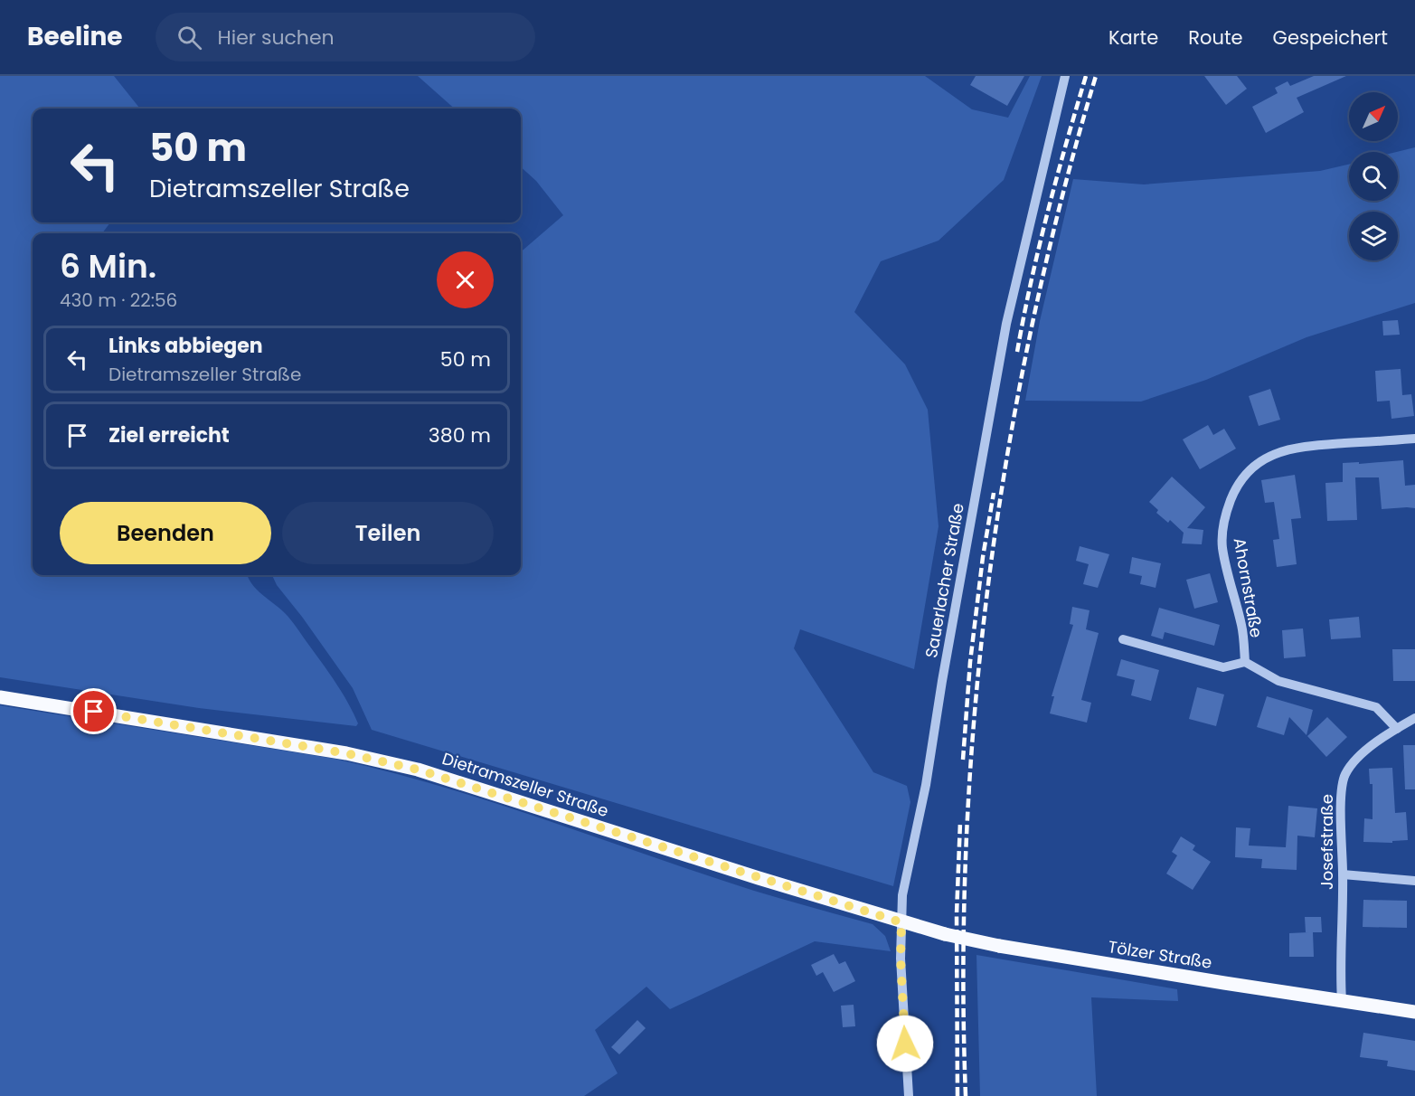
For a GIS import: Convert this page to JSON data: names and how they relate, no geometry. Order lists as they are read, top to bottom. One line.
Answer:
{"streets":{"main road":["Dietramszeller Straße","Tölzer Straße"],"street":["Sauerlacher Straße","Ahornstraße","Josefstraße"]},"crossings":[["Sauerlacher Straße","Dietramszeller Straße"],["Sauerlacher Straße","Tölzer Straße"],["Ahornstraße","Josefstraße"],["Dietramszeller Straße","Tölzer Straße"],["Josefstraße","Tölzer Straße"]],"north":"top right","page":{"header":"Beeline","search":"Hier suchen","nav":["Karte","Route","Gespeichert"],"turn":["50 m","Dietramszeller Straße"],"heading":["6 Min.","430 m · 22:56"],"list":[{"name":"Links abbiegen","note":"Dietramszeller Straße","value":"50 m"},{"name":"Ziel erreicht","value":"380 m"}],"buttons":["Beenden","Teilen"]}}
